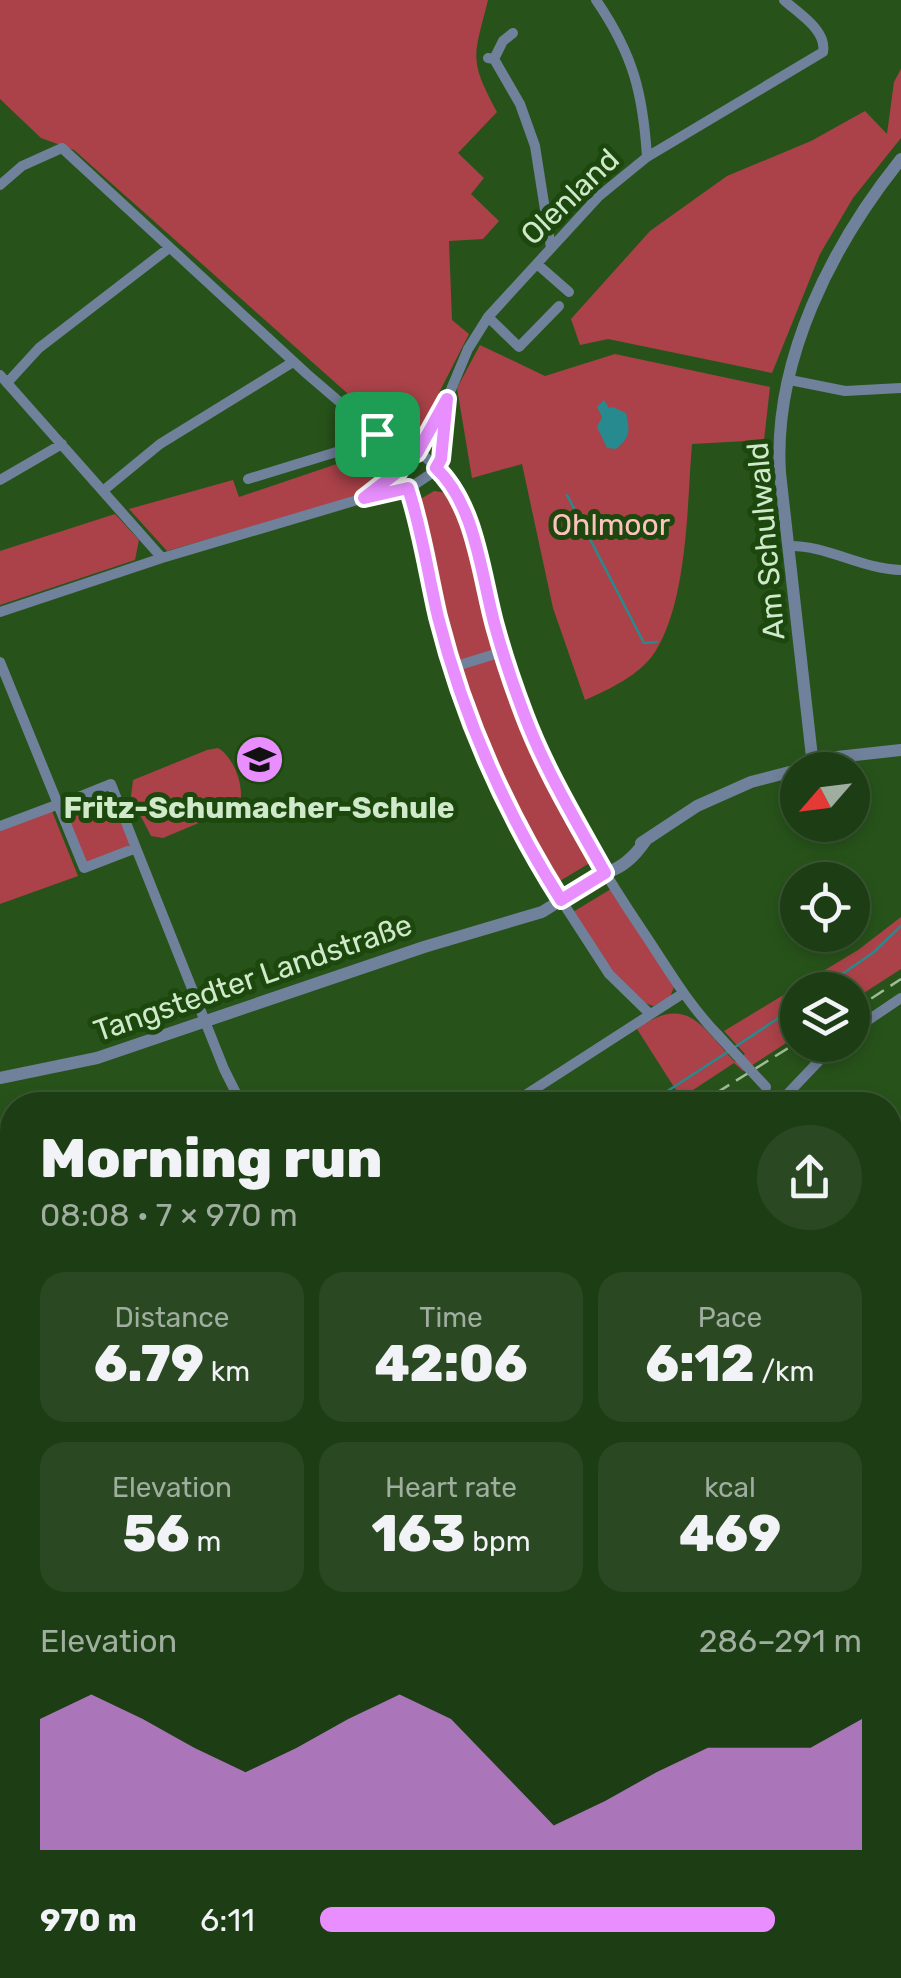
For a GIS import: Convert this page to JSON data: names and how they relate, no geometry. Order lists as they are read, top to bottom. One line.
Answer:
{"streets":{"street":["Olenland","Am Schulwald","Tangstedter Landstraße"]},"parks":["Ohlmoor"],"places":{"school or university":["Fritz-Schumacher-Schule"]},"north":"bottom left","page":{"heading":["Morning run","08:08 · 7 × 970 m"],"stats":[["Distance","6.79 km"],["Time","42:06"],["Pace","6:12 /km"],["Elevation","56 m"],["Heart rate","163 bpm"],["kcal","469"]],"chart":["Elevation","286–291 m"],"list":[{"name":"970 m","note":"6:11"}]}}
